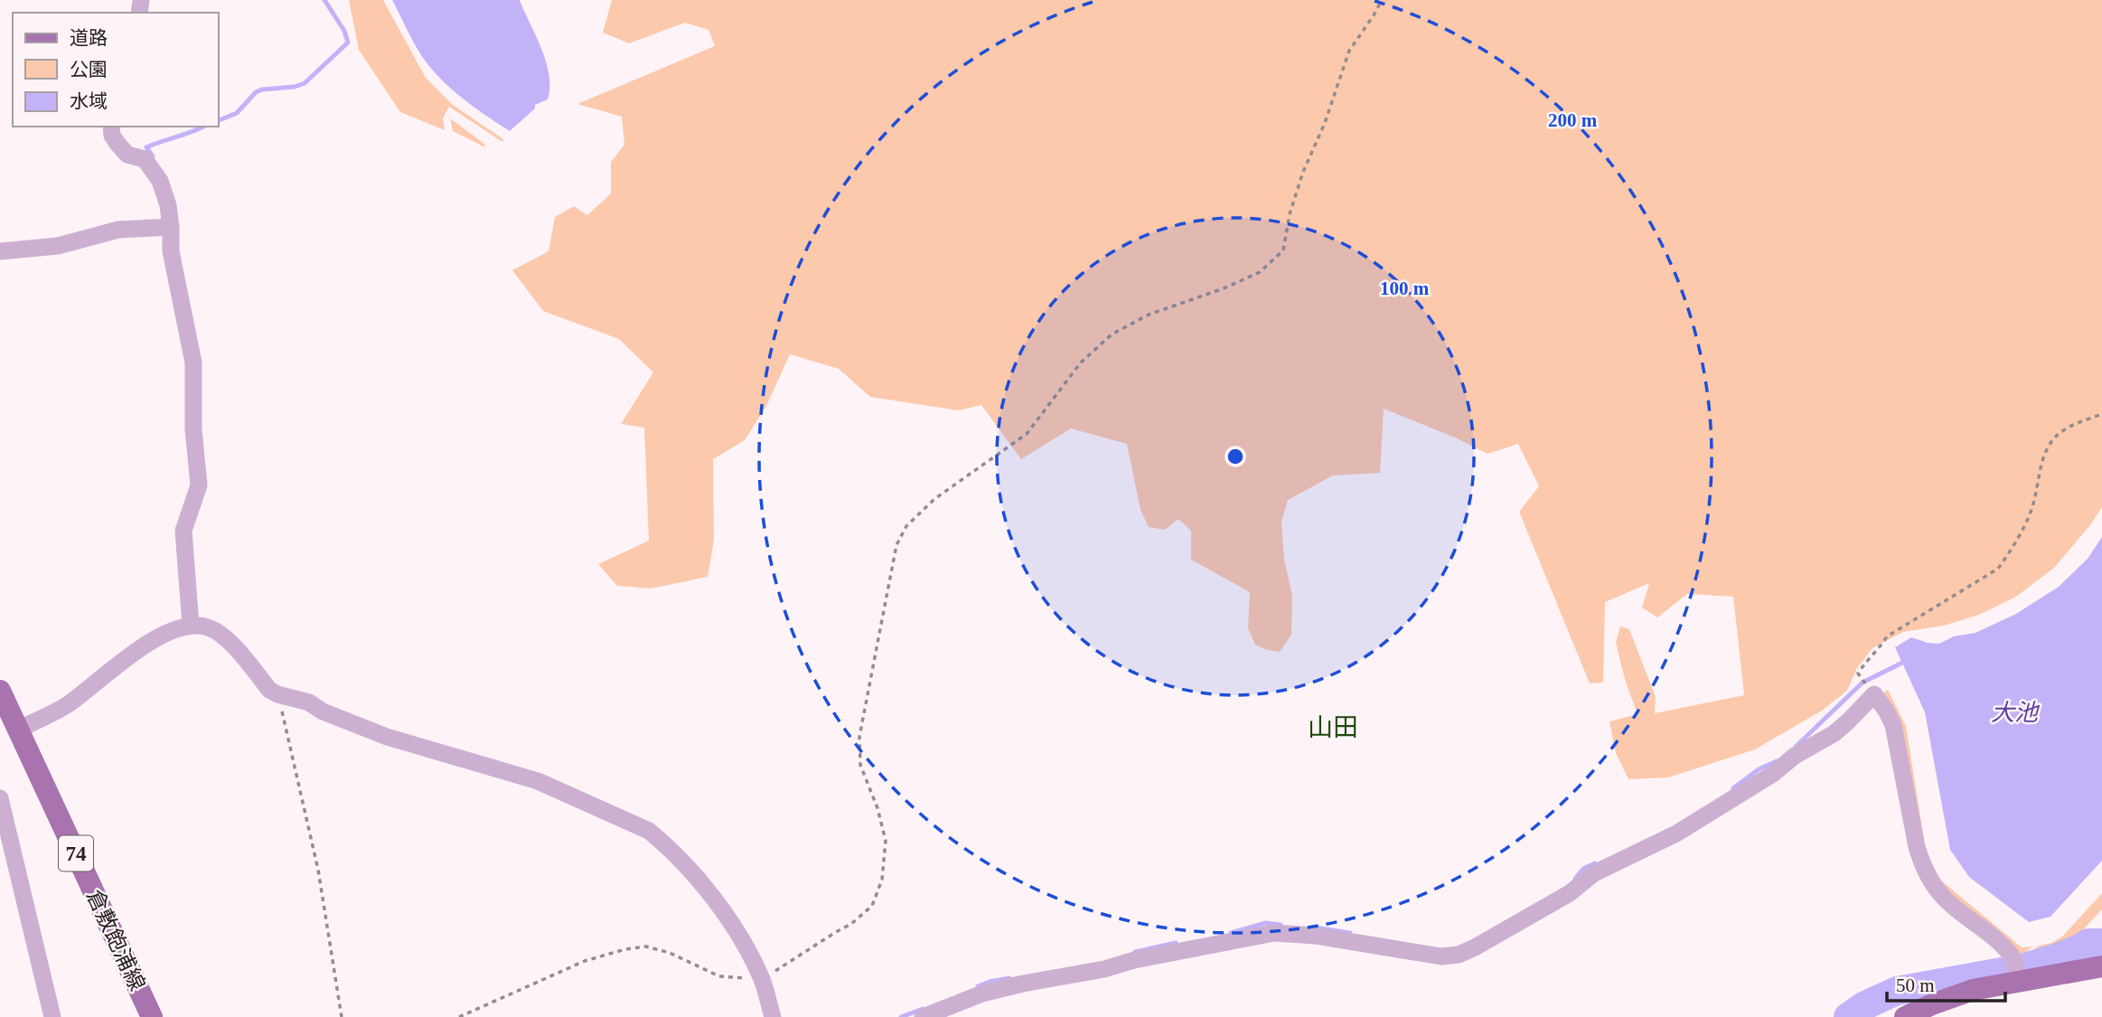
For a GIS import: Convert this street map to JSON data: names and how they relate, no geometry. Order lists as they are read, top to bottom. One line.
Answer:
{"streets":{"main road":["74","倉敷飽浦線"]},"districts":["山田"],"water":["大池"],"legend":["道路","公園","水域"],"scale_bar":"50 m","rings":["200 m","100 m"]}
